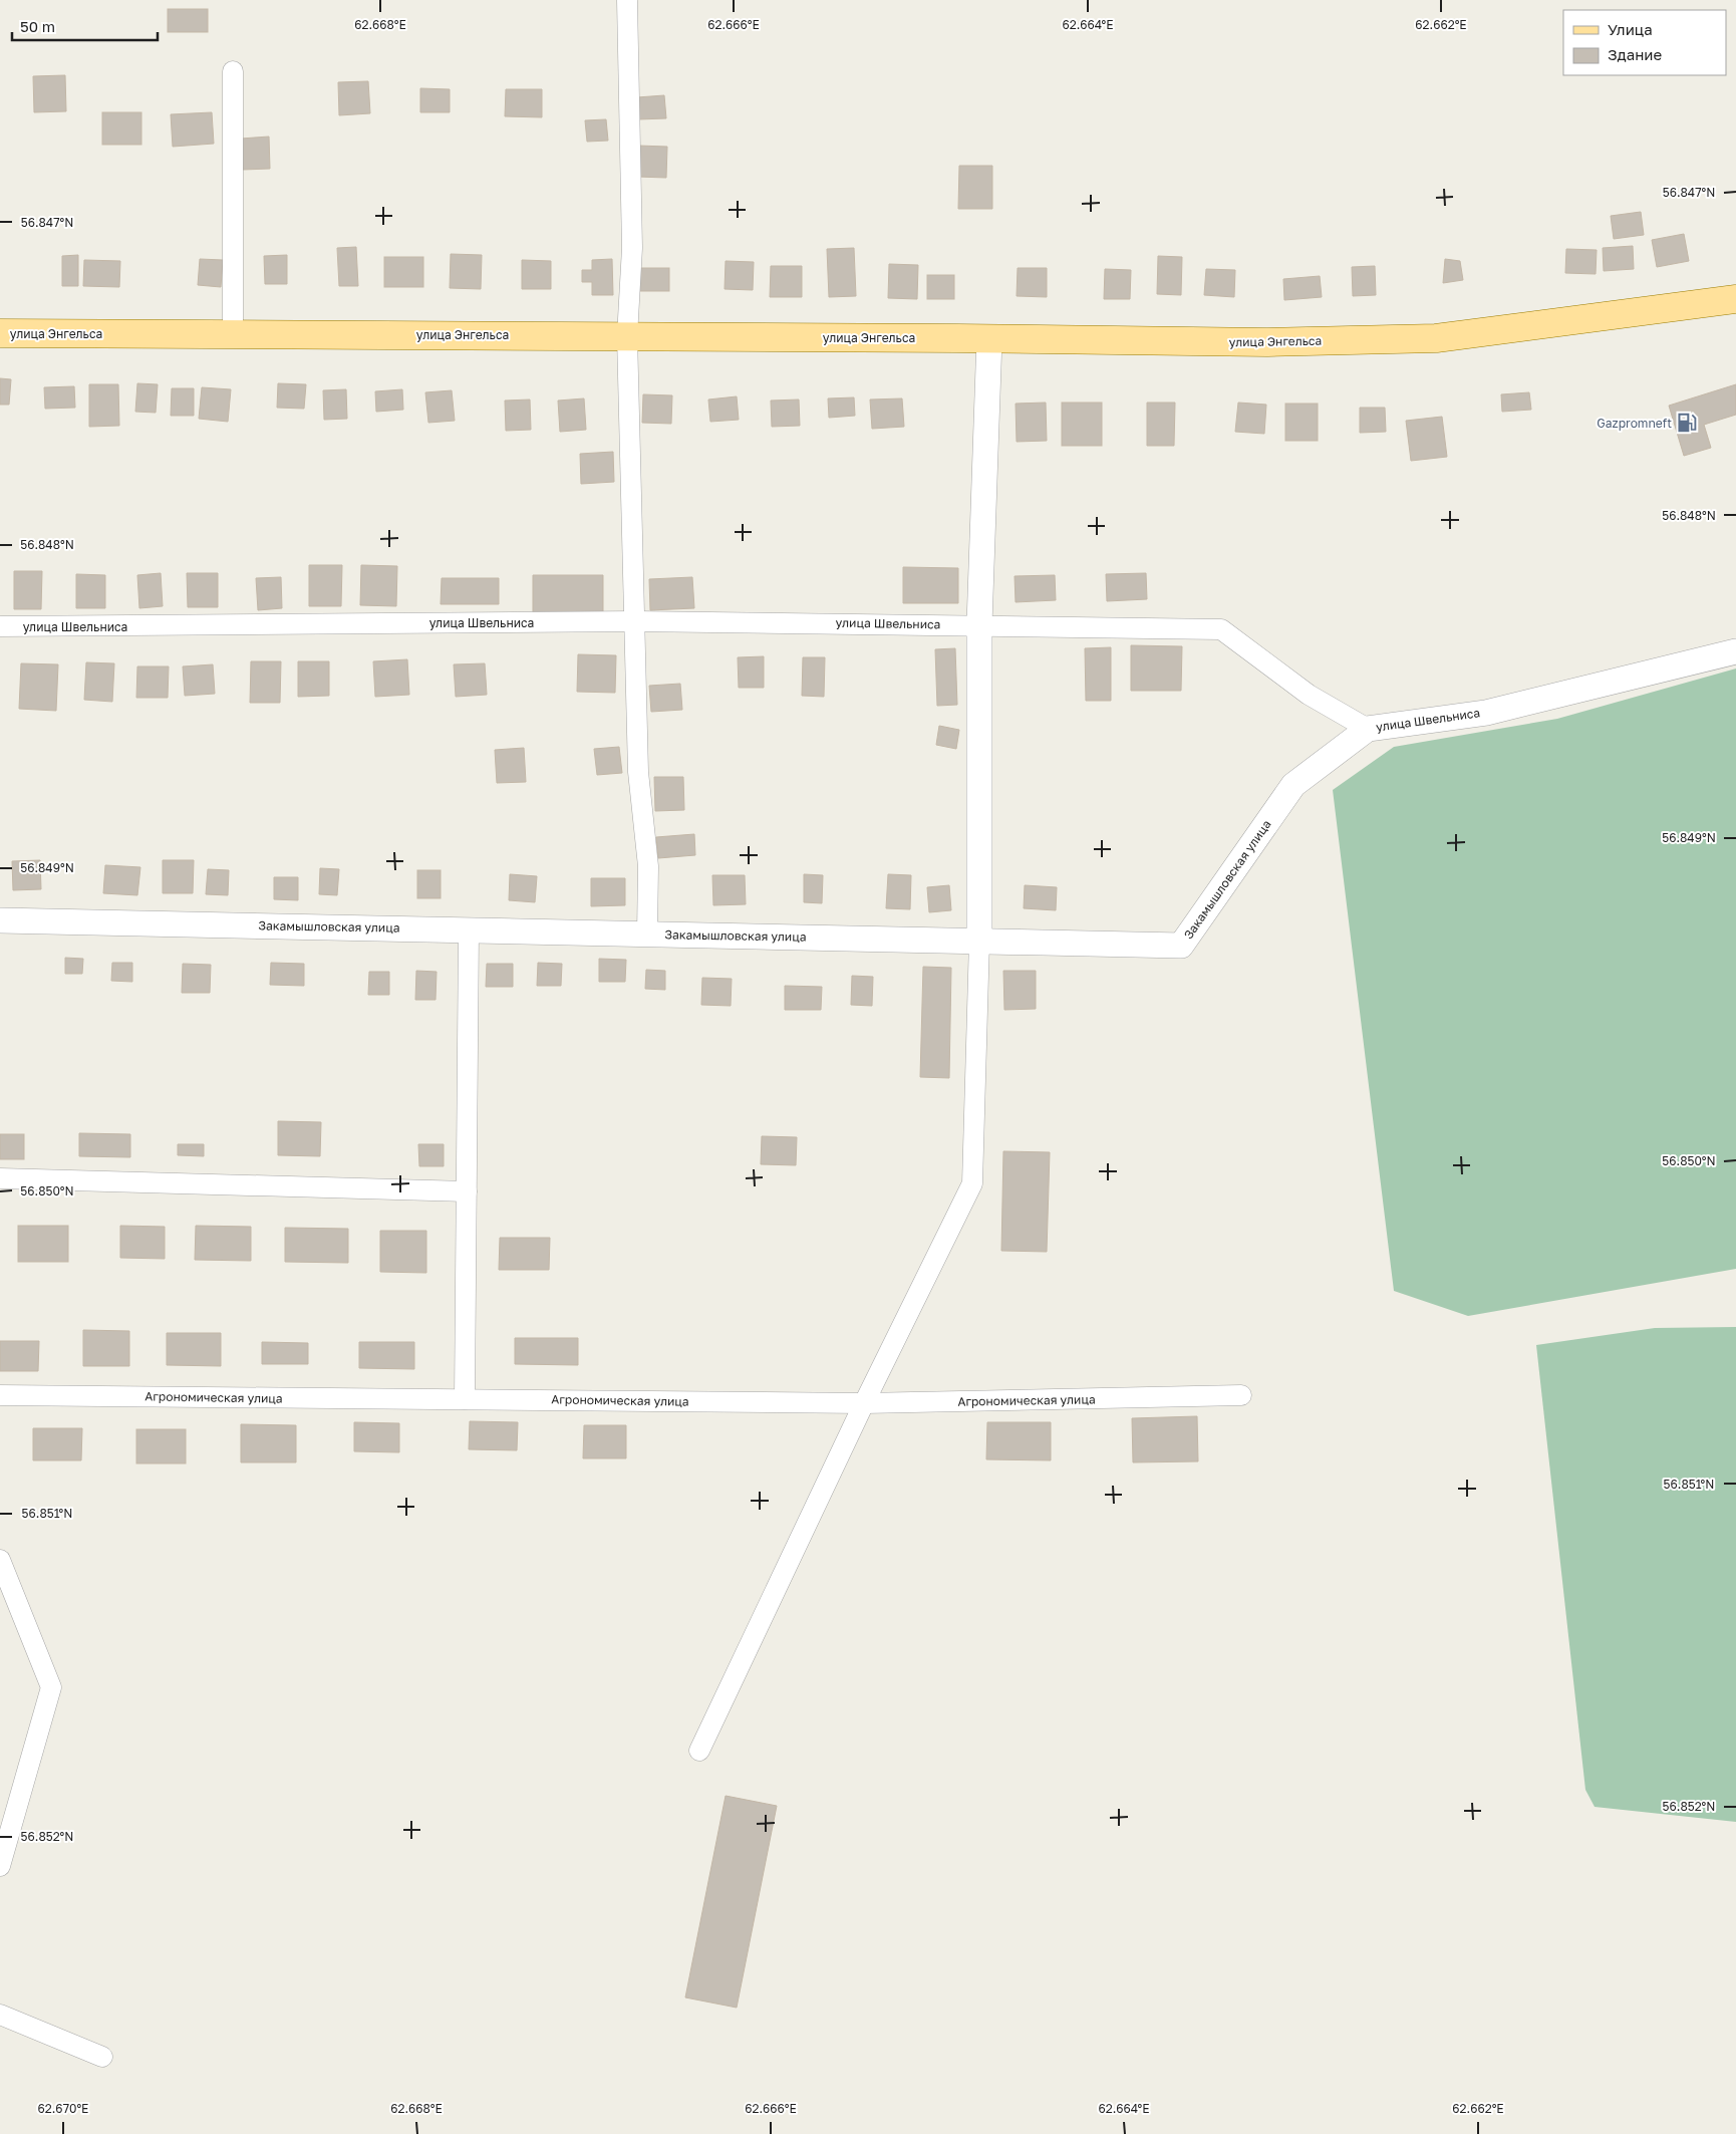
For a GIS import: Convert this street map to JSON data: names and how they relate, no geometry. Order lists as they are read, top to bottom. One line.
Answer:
{"streets":{"main road":["улица Энгельса"],"street":["улица Швельниса","Закамышловская улица","Агрономическая улица"]},"crossings":[["улица Швельниса","Закамышловская улица"]],"places":{"fuel station":["Gazpromneft"]},"legend":["Улица","Здание"],"scale_bar":"50 m","coordinates":["62.668°E","62.666°E","62.664°E","62.662°E","56.847°N","56.848°N","56.849°N","56.850°N","56.851°N","56.852°N","62.670°E"]}
